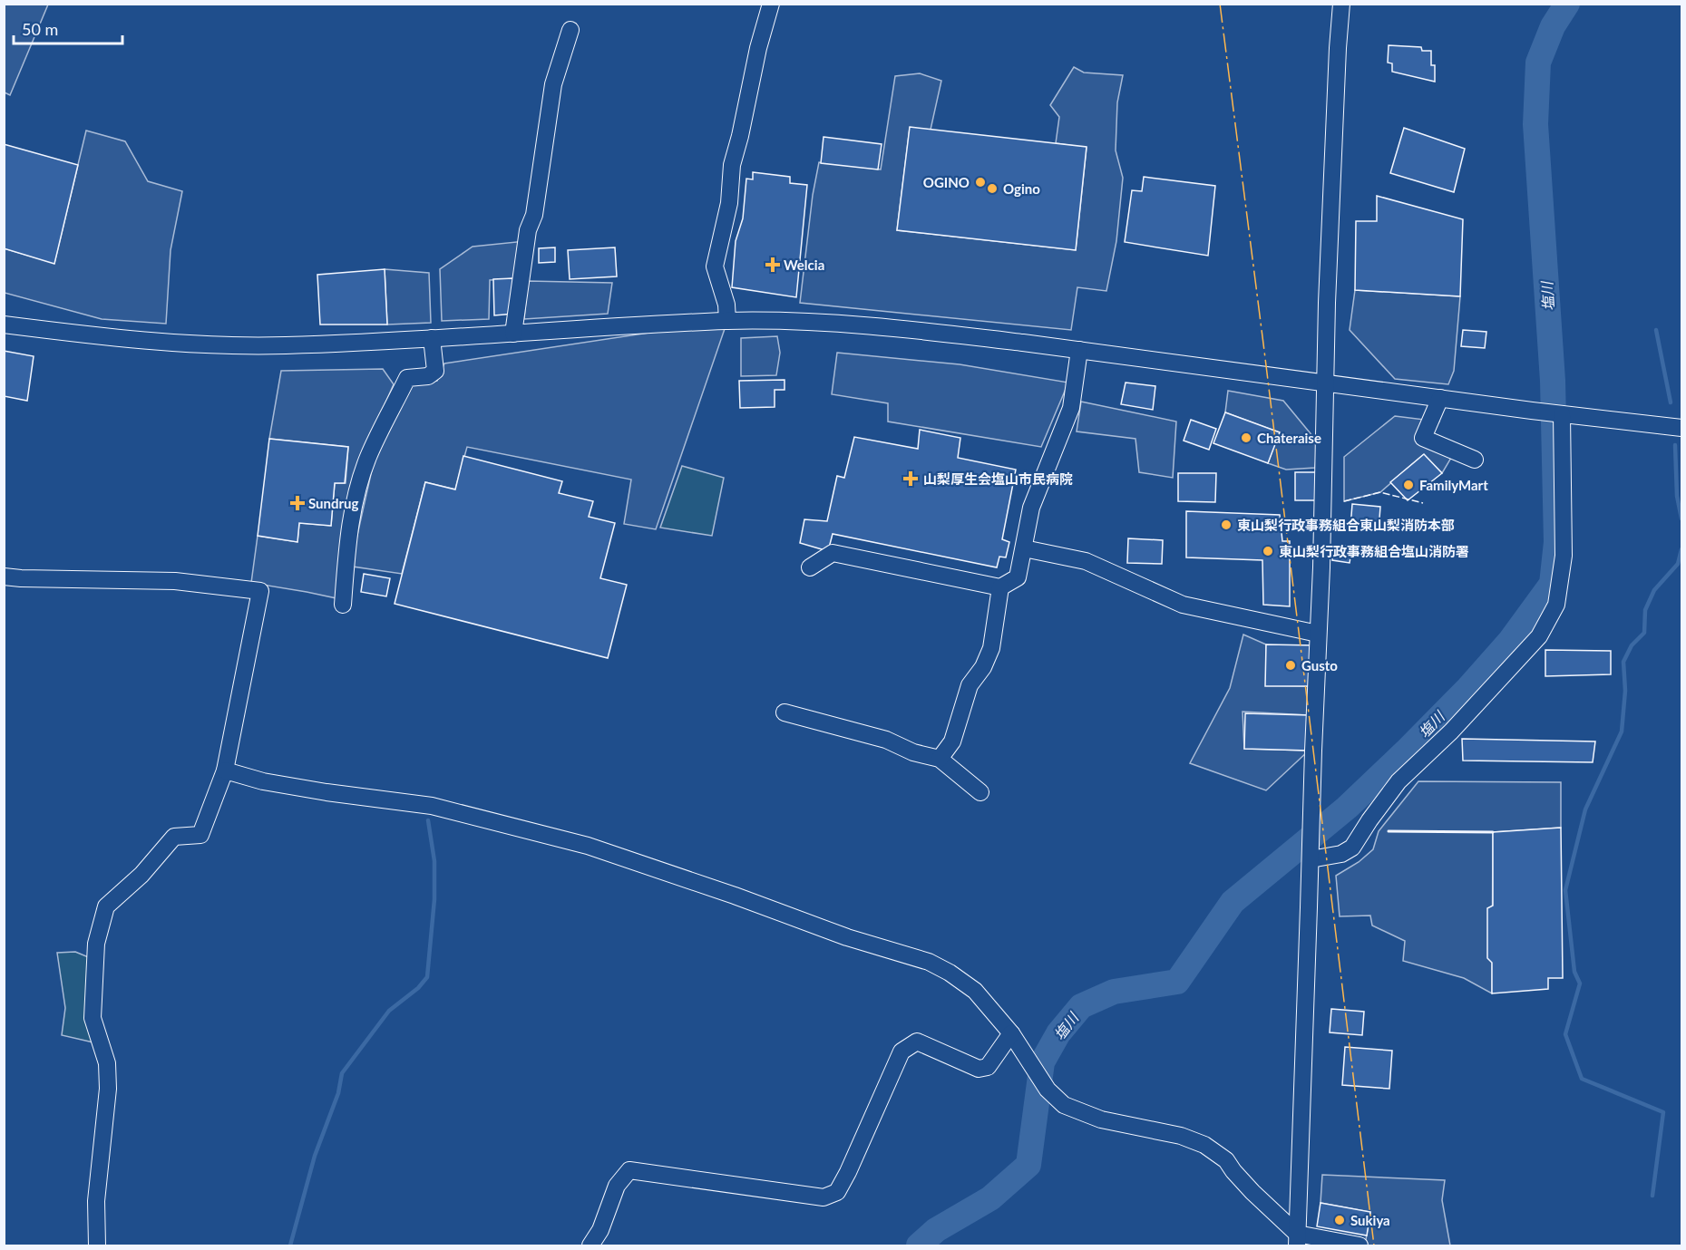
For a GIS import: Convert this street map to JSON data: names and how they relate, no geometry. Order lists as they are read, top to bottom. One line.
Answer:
{"water":["塩川"],"places":{"other":["OGINO","Ogino","Chateraise","FamilyMart","東山梨行政事務組合東山梨消防本部","東山梨行政事務組合塩山消防署","Gusto","Sukiya"],"health":["Welcia","山梨厚生会塩山市民病院","Sundrug"]},"scale_bar":"50 m"}
